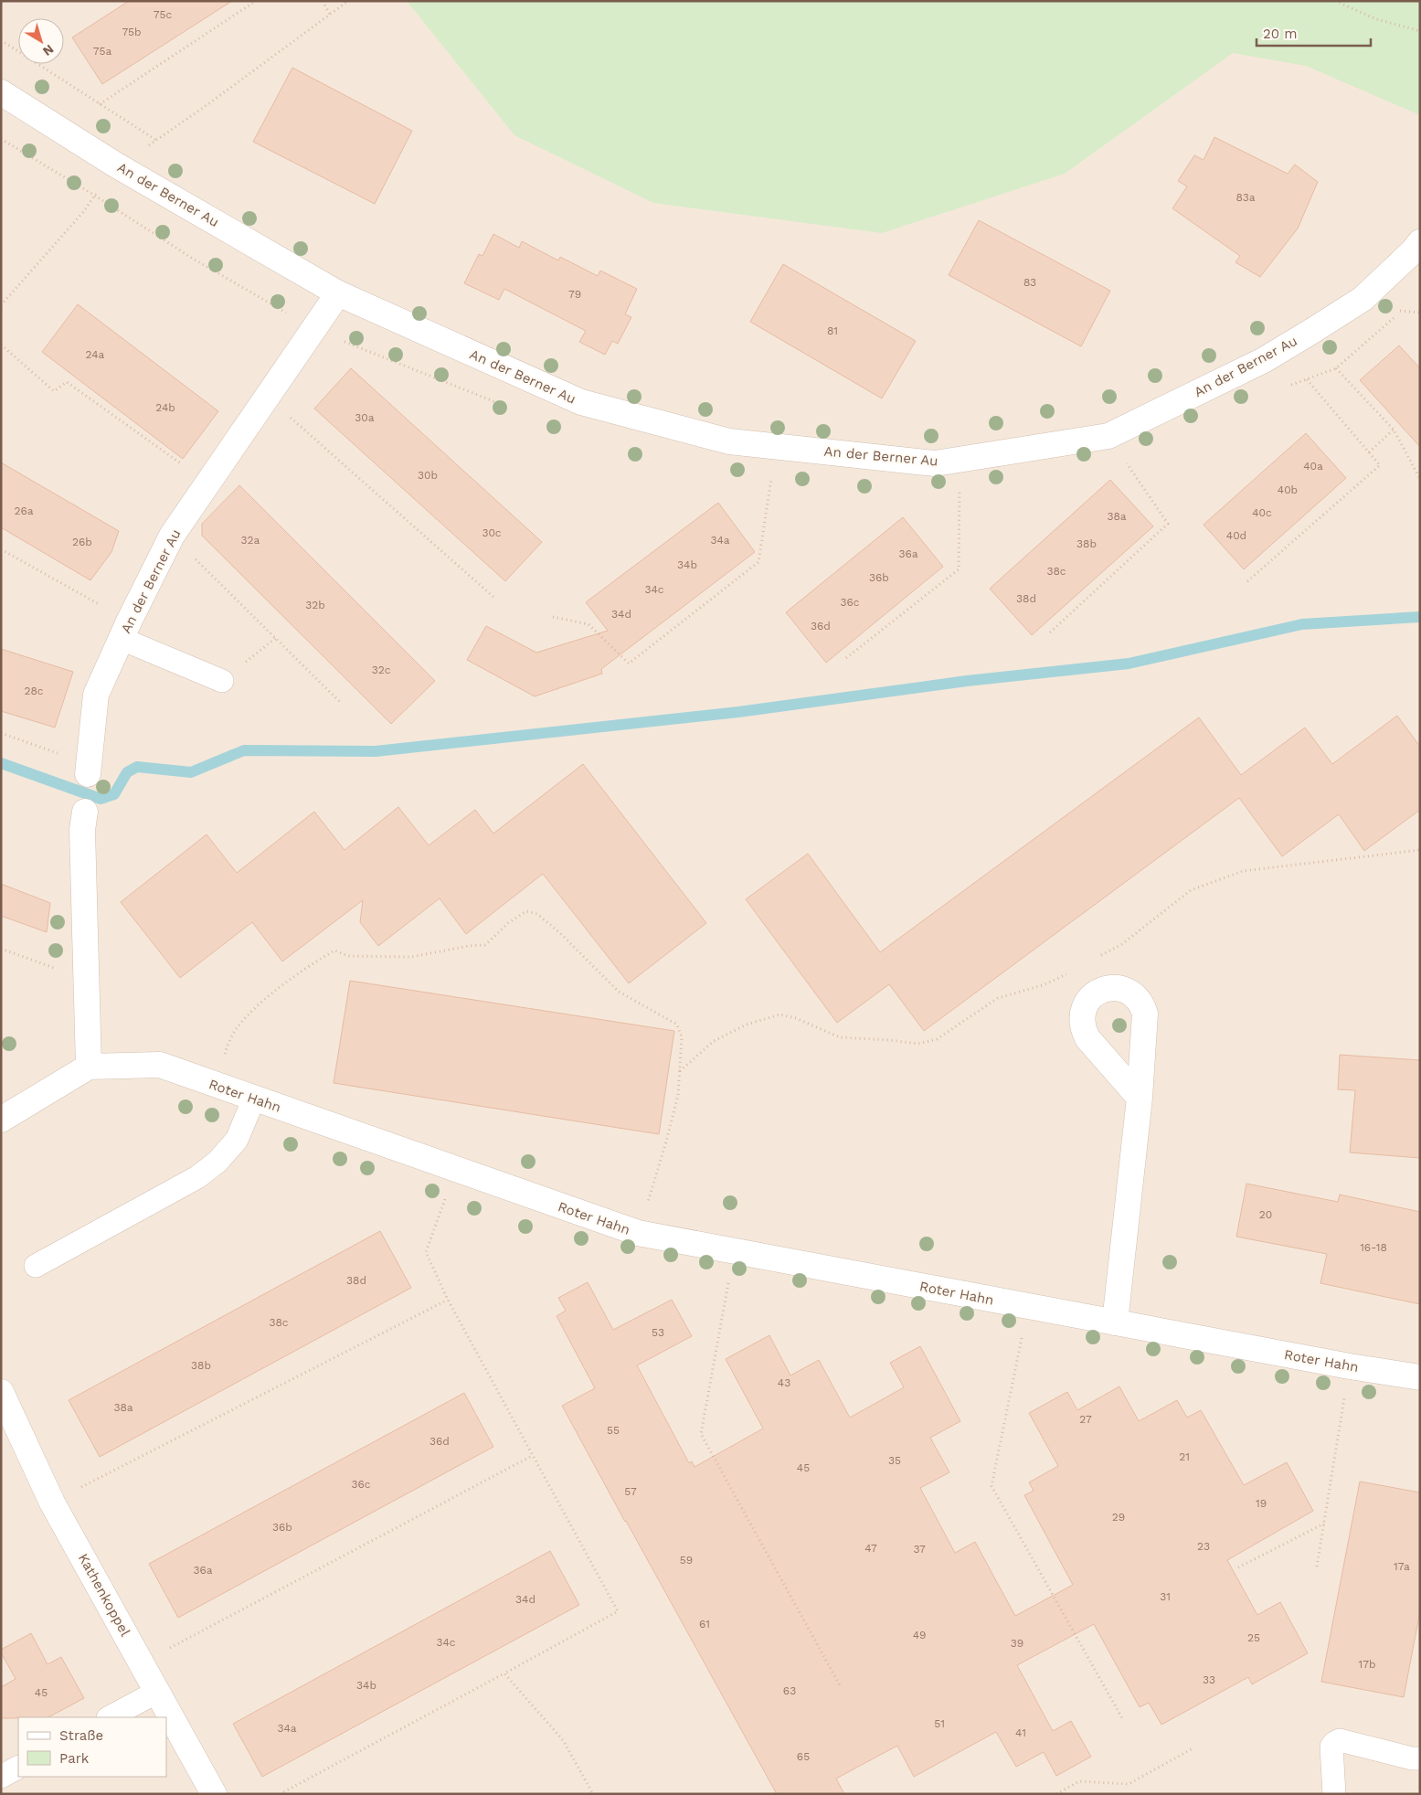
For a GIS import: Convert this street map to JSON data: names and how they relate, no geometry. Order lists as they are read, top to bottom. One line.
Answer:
{"streets":{"street":["An der Berner Au","Roter Hahn","Kathenkoppel"]},"house_numbers":["75c","75b","75a","83a","83","79","81","24a","24b","30a","40a","30b","40b","26a","40c","38a","30c","40d","32a","34a","26b","38b","36a","34b","38c","36b","34c","38d","36c","32b","34d","36d","32c","28c","20","16-18","38d","38c","53","38b","43","38a","27","55","36d","21","35","45","36c","57","19","29","36b","23","47","37","59","17a","36a","31","34d","61","49","25","34c","39","17b","33","34b","63","45","51","34a","41","65"],"legend":["Straße","Park"],"scale_bar":"20 m","north":"bottom right"}
